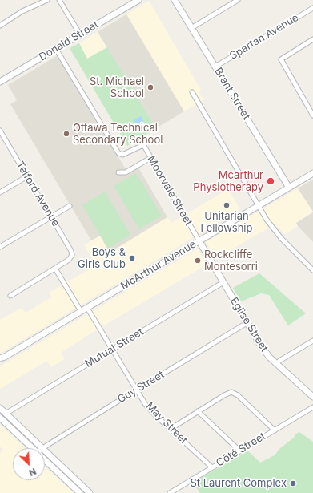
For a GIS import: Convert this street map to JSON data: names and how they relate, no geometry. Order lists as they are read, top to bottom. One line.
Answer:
{"streets":{"main road":["Donald Street","Brant Street","McArthur Avenue","Eglise Street"],"street":["Spartan Avenue","Moorvale Street","Telford Avenue","Mutual Street","Guy Street","May Street","Côté Street"]},"crossings":[["Spartan Avenue","Brant Street"],["Brant Street","McArthur Avenue"],["Moorvale Street","McArthur Avenue"],["Moorvale Street","Eglise Street"],["McArthur Avenue","Eglise Street"],["McArthur Avenue","May Street"],["Eglise Street","Mutual Street"],["Eglise Street","Guy Street"],["Mutual Street","May Street"],["Guy Street","May Street"],["May Street","Côté Street"]],"places":["St. Michael School","Ottawa Technical Secondary School","Mcarthur Physiotherapy","Unitarian Fellowship","Boys & Girls Club","Rockcliffe Montesorri","St Laurent Complex"],"north":"bottom right"}
